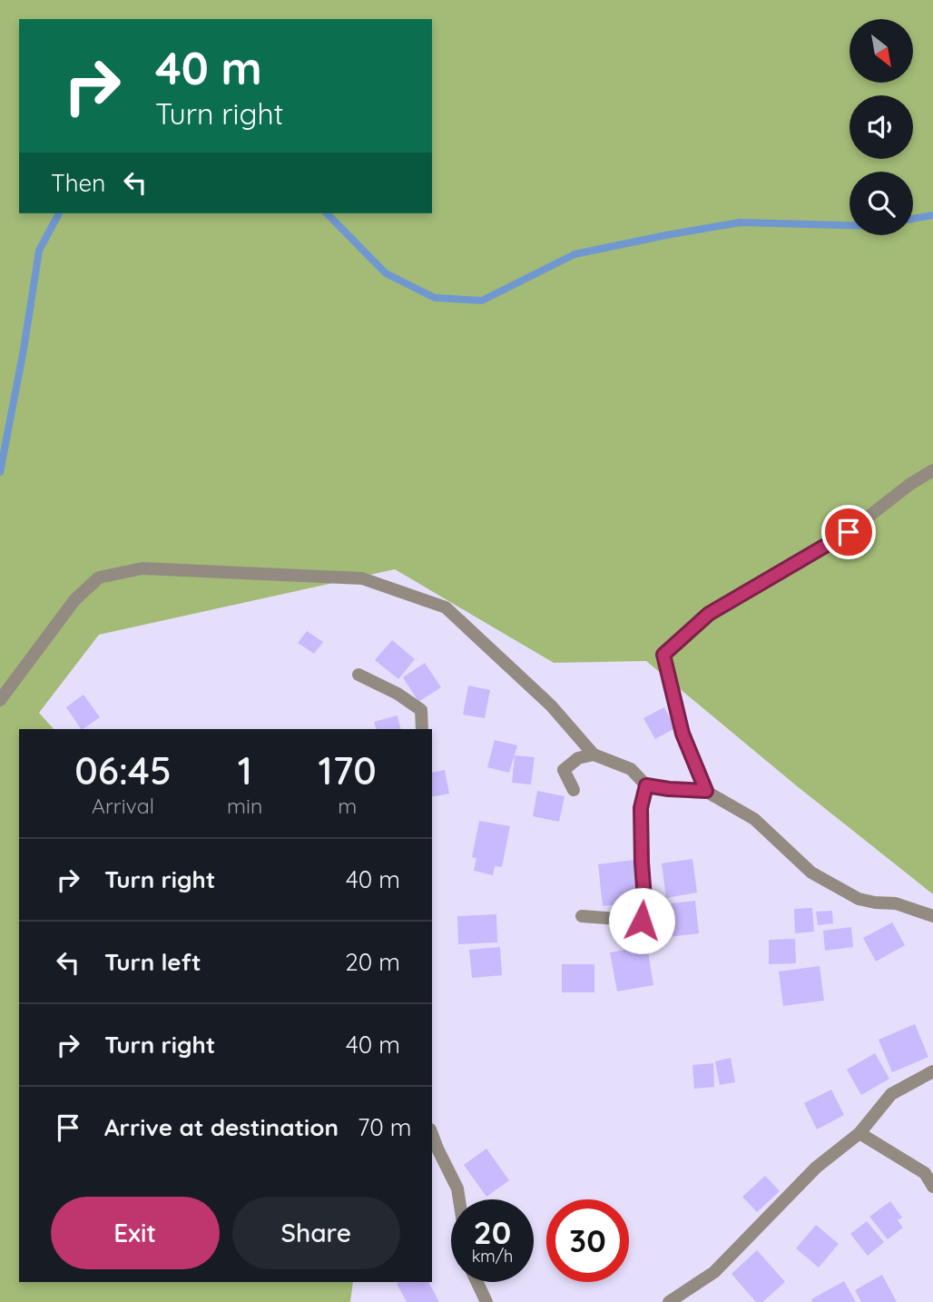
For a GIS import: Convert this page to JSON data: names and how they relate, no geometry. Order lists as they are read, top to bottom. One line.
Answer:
{"north":"bottom right","page":{"turn":["40 m","Turn right"],"then":"Then","eta":["06:45","Arrival","1","min","170","m"],"list":[{"name":"Turn right","value":"40 m"},{"name":"Turn left","value":"20 m"},{"name":"Turn right","value":"40 m"},{"name":"Arrive at destination","value":"70 m"}],"buttons":["Exit","Share"],"speed":"20 km/h","limit":"30"}}
